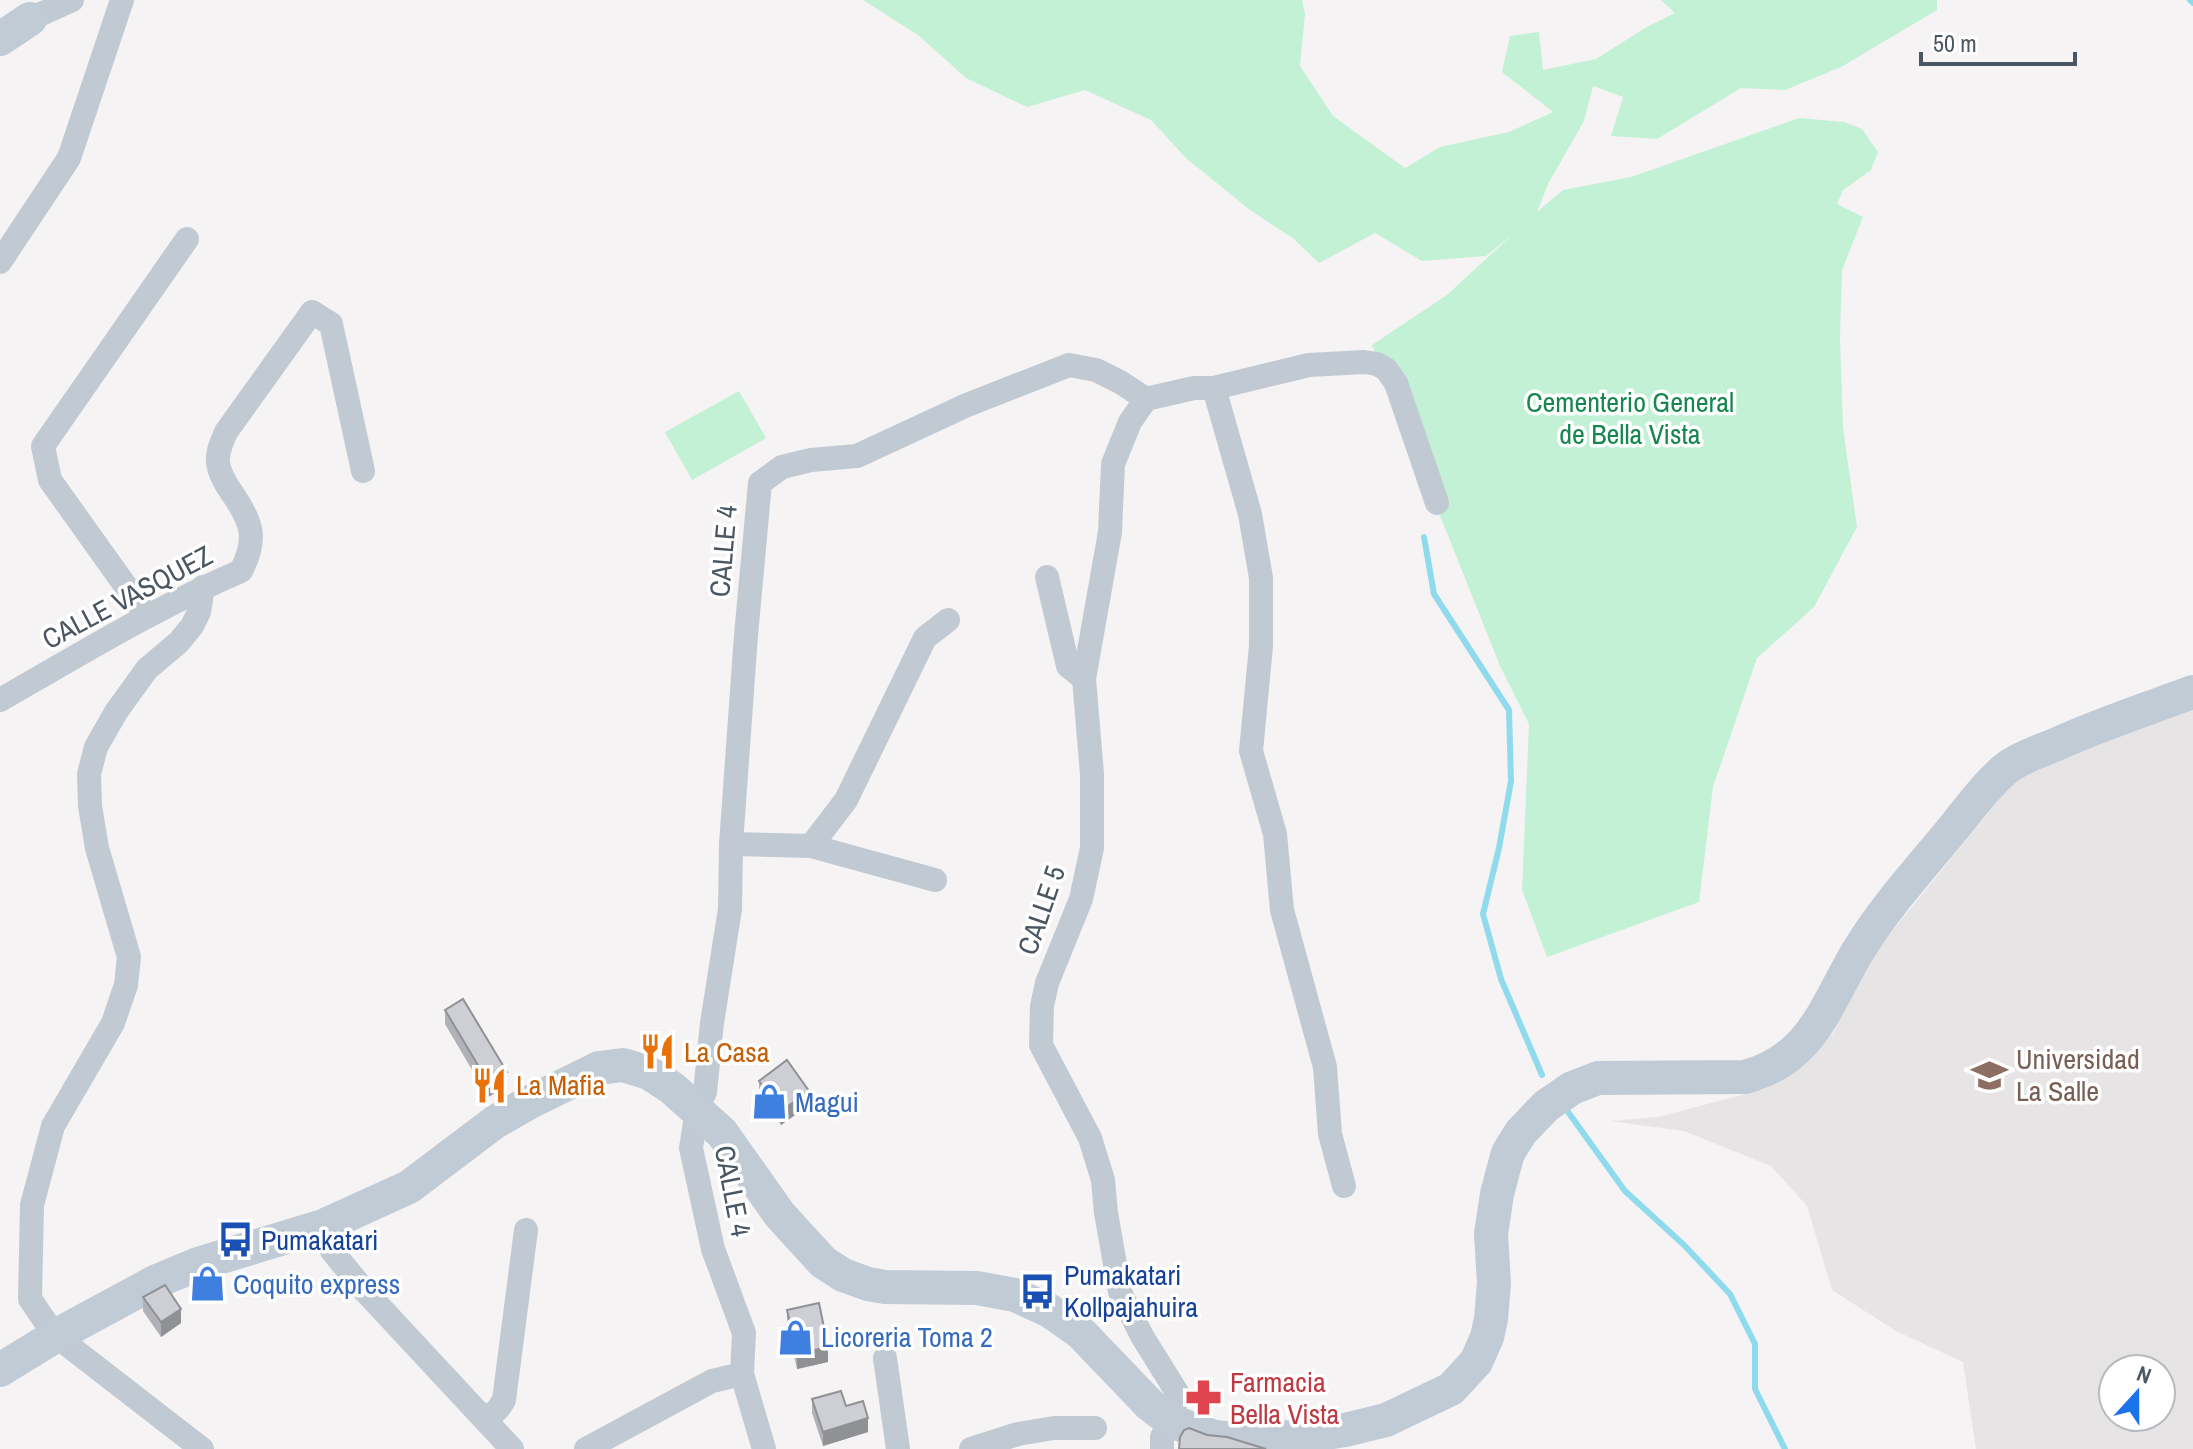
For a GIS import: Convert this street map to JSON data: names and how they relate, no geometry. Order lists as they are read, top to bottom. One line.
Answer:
{"streets":{"street":["CALLE 4","CALLE VASQUEZ","CALLE 5"]},"crossings":[["CALLE 4","CALLE 5"]],"parks":["Cementerio General de Bella Vista"],"places":{"restaurant":["La Casa","La Mafia"],"school or university":["Universidad La Salle"],"shop":["Magui","Coquito express","Licoreria Toma 2"],"bus stop":["Pumakatari","Pumakatari Kollpajahuira"],"pharmacy":["Farmacia Bella Vista"]},"scale_bar":"50 m","north":"top"}
